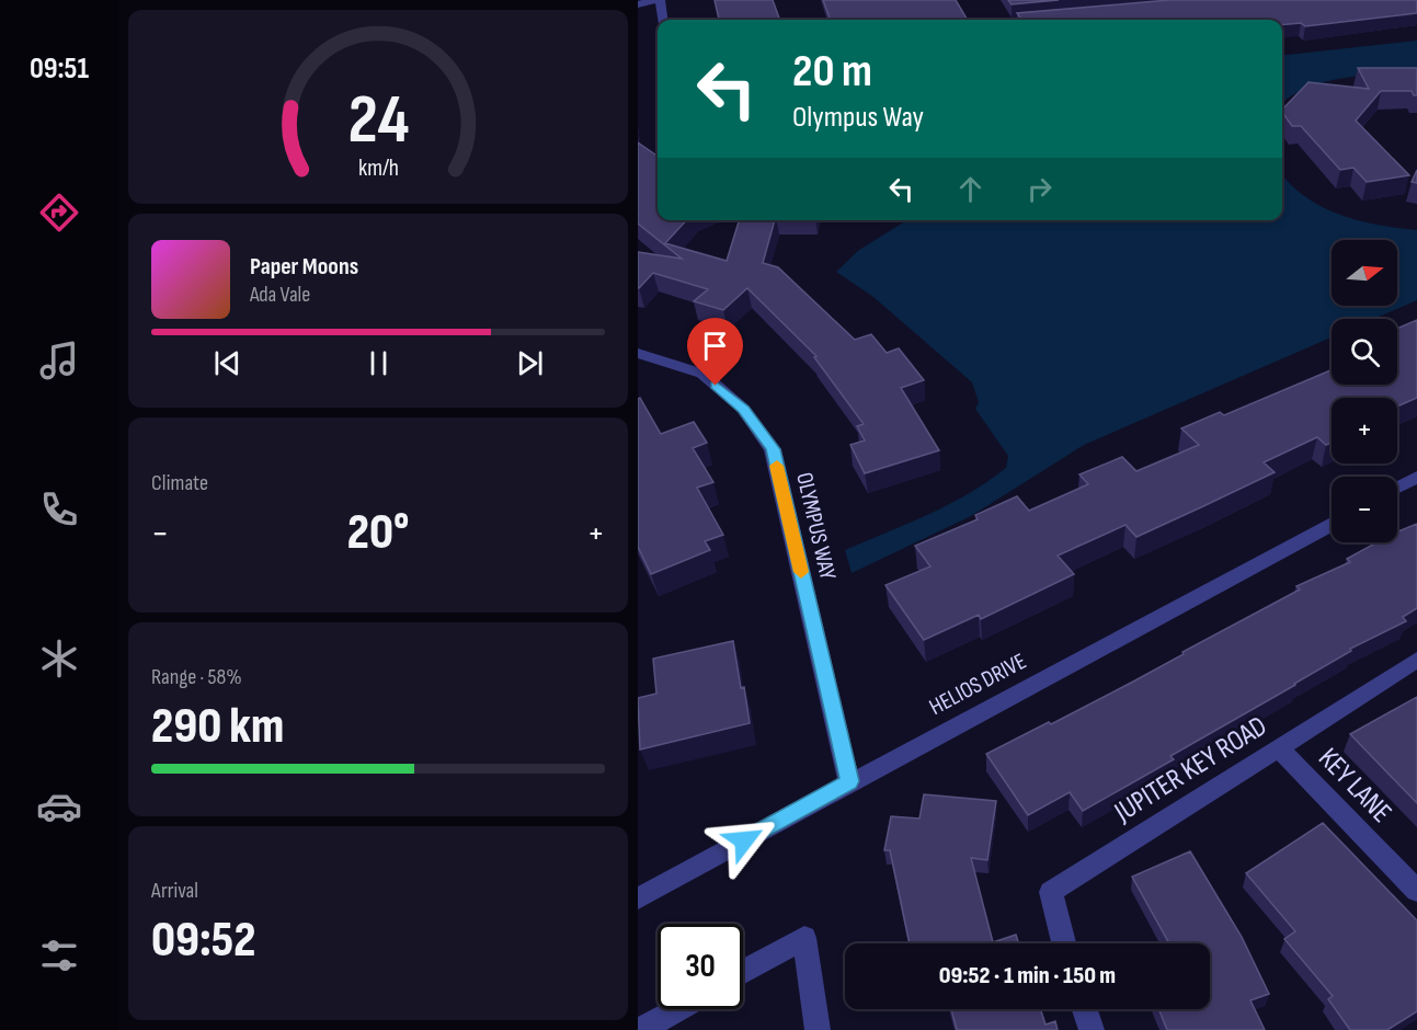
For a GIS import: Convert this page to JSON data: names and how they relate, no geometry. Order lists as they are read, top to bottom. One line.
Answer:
{"streets":{"street":["OLYMPUS WAY","HELIOS DRIVE","JUPITER KEY ROAD","KEY LANE"]},"crossings":[["OLYMPUS WAY","HELIOS DRIVE"],["JUPITER KEY ROAD","KEY LANE"]],"north":"right","page":{"tabs":"09:51","turn":["20 m","Olympus Way"],"song":["Paper Moons","Ada Vale"],"map_buttons":["+","−"],"tile":["Climate",["Range · 58%","290 km"],["Arrival","09:52"]],"heat":["−","20°","+"],"limit":"30","trip":"09:52 · 1 min · 150 m","gauge":["24","km/h"]}}
